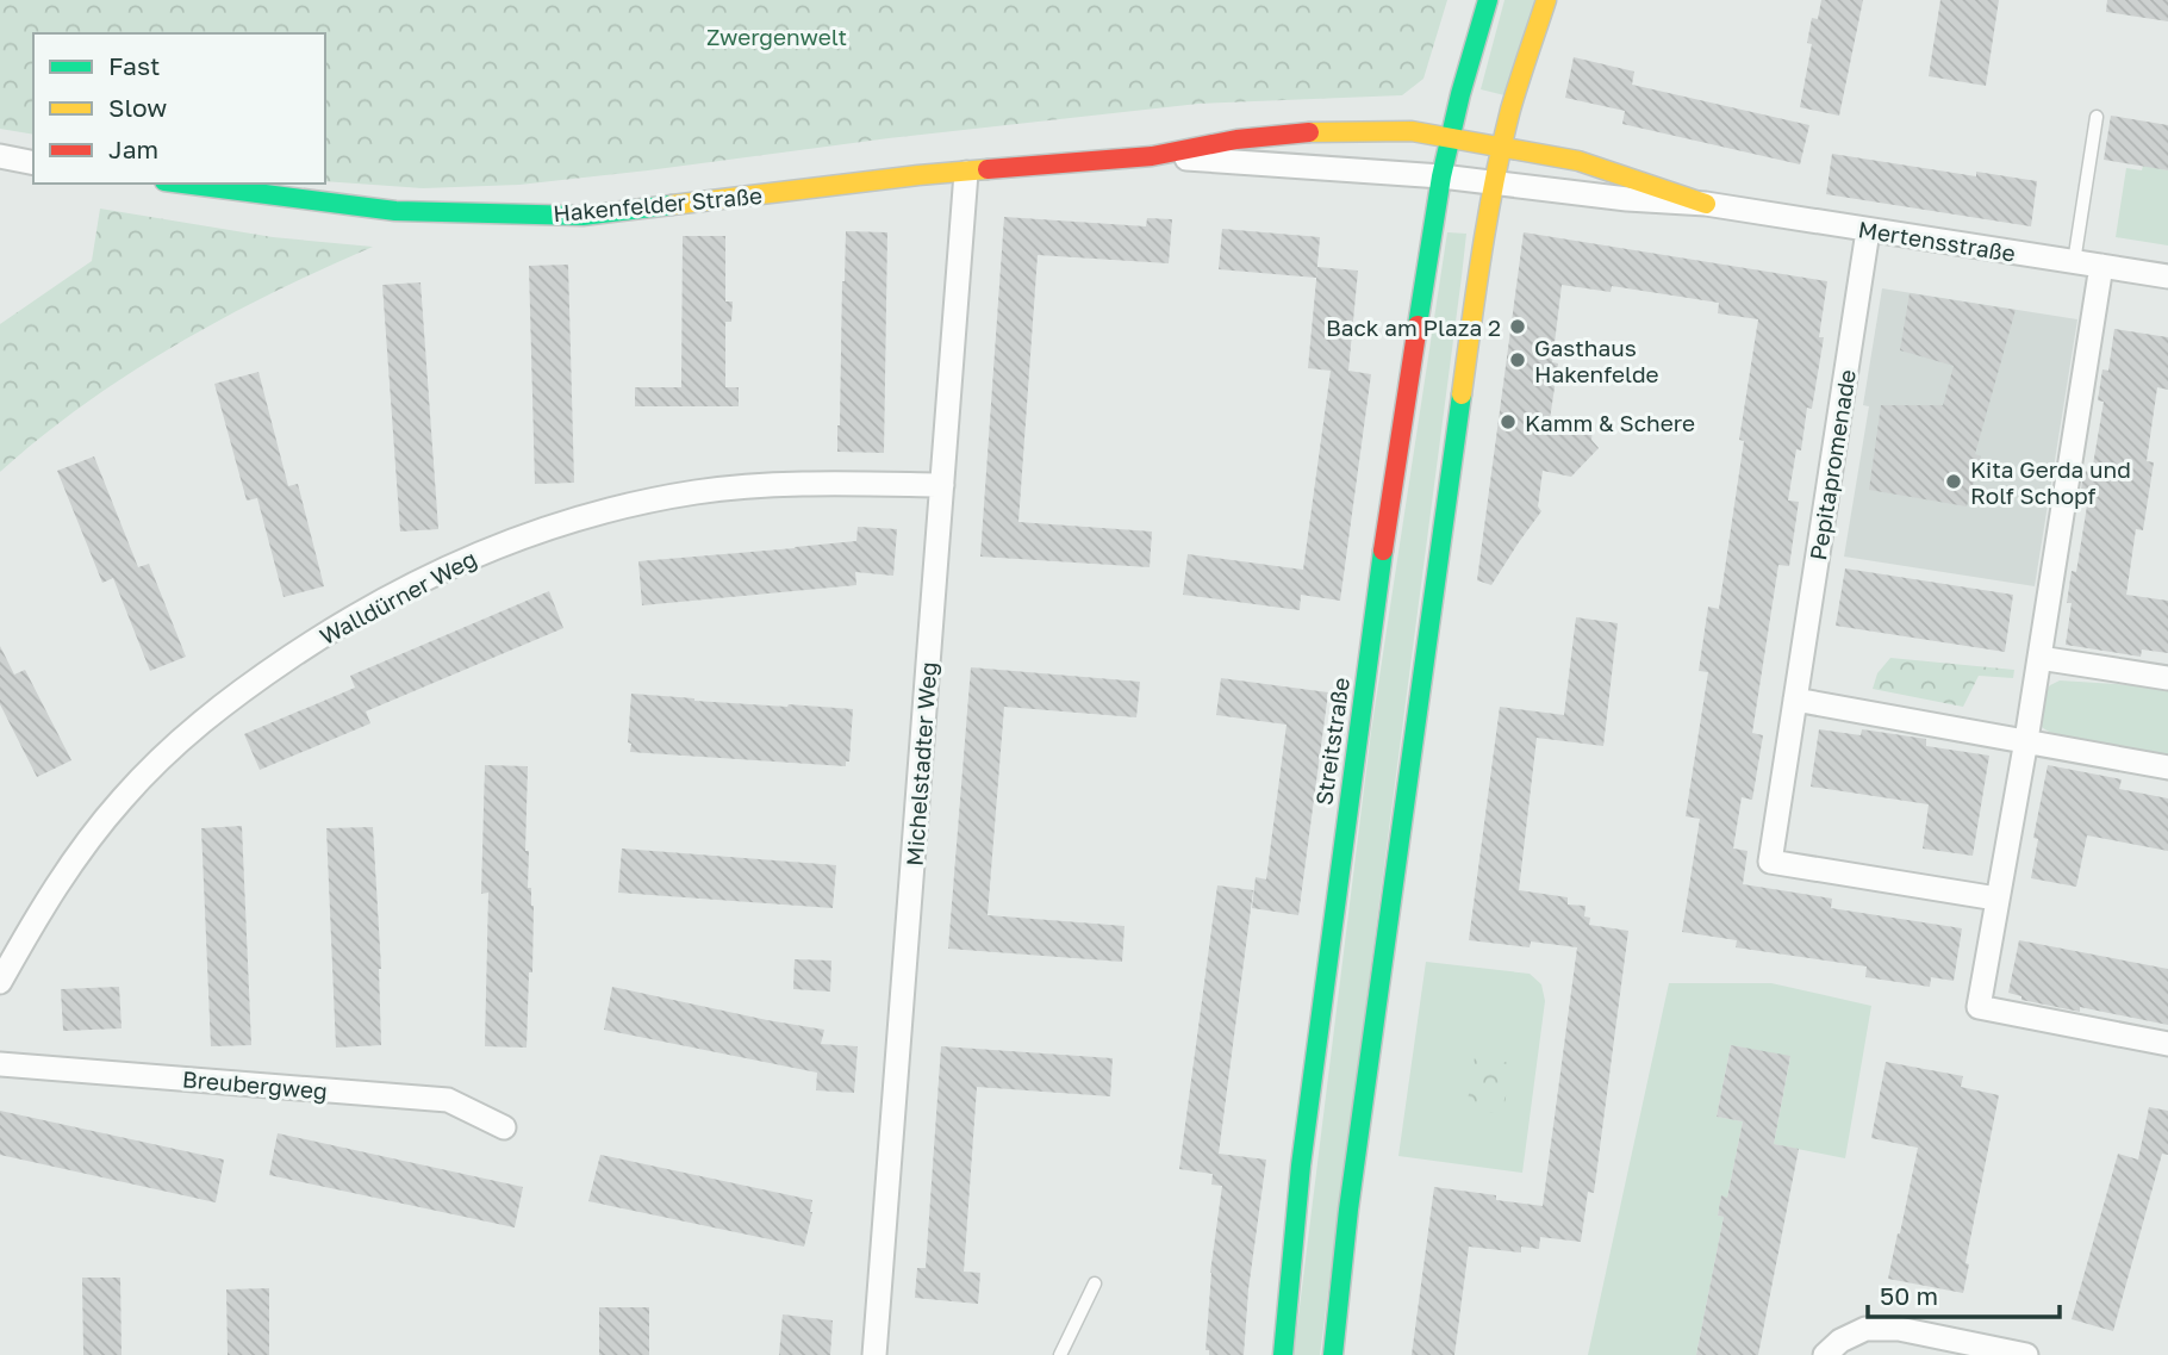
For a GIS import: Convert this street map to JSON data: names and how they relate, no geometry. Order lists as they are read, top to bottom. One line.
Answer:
{"streets":{"main road":["Hakenfelder Straße","Mertensstraße","Streitstraße"],"street":["Pepitapromenade","Walldürner Weg","Michelstadter Weg","Breubergweg"]},"crossings":[["Hakenfelder Straße","Mertensstraße"],["Hakenfelder Straße","Streitstraße"],["Hakenfelder Straße","Michelstadter Weg"],["Mertensstraße","Pepitapromenade"],["Walldürner Weg","Michelstadter Weg"]],"parks":["Zwergenwelt"],"places":["Back am Plaza 2","Gasthaus Hakenfelde","Kamm & Schere","Kita Gerda und Rolf Schopf"],"legend":["Fast","Slow","Jam"],"scale_bar":"50 m"}
